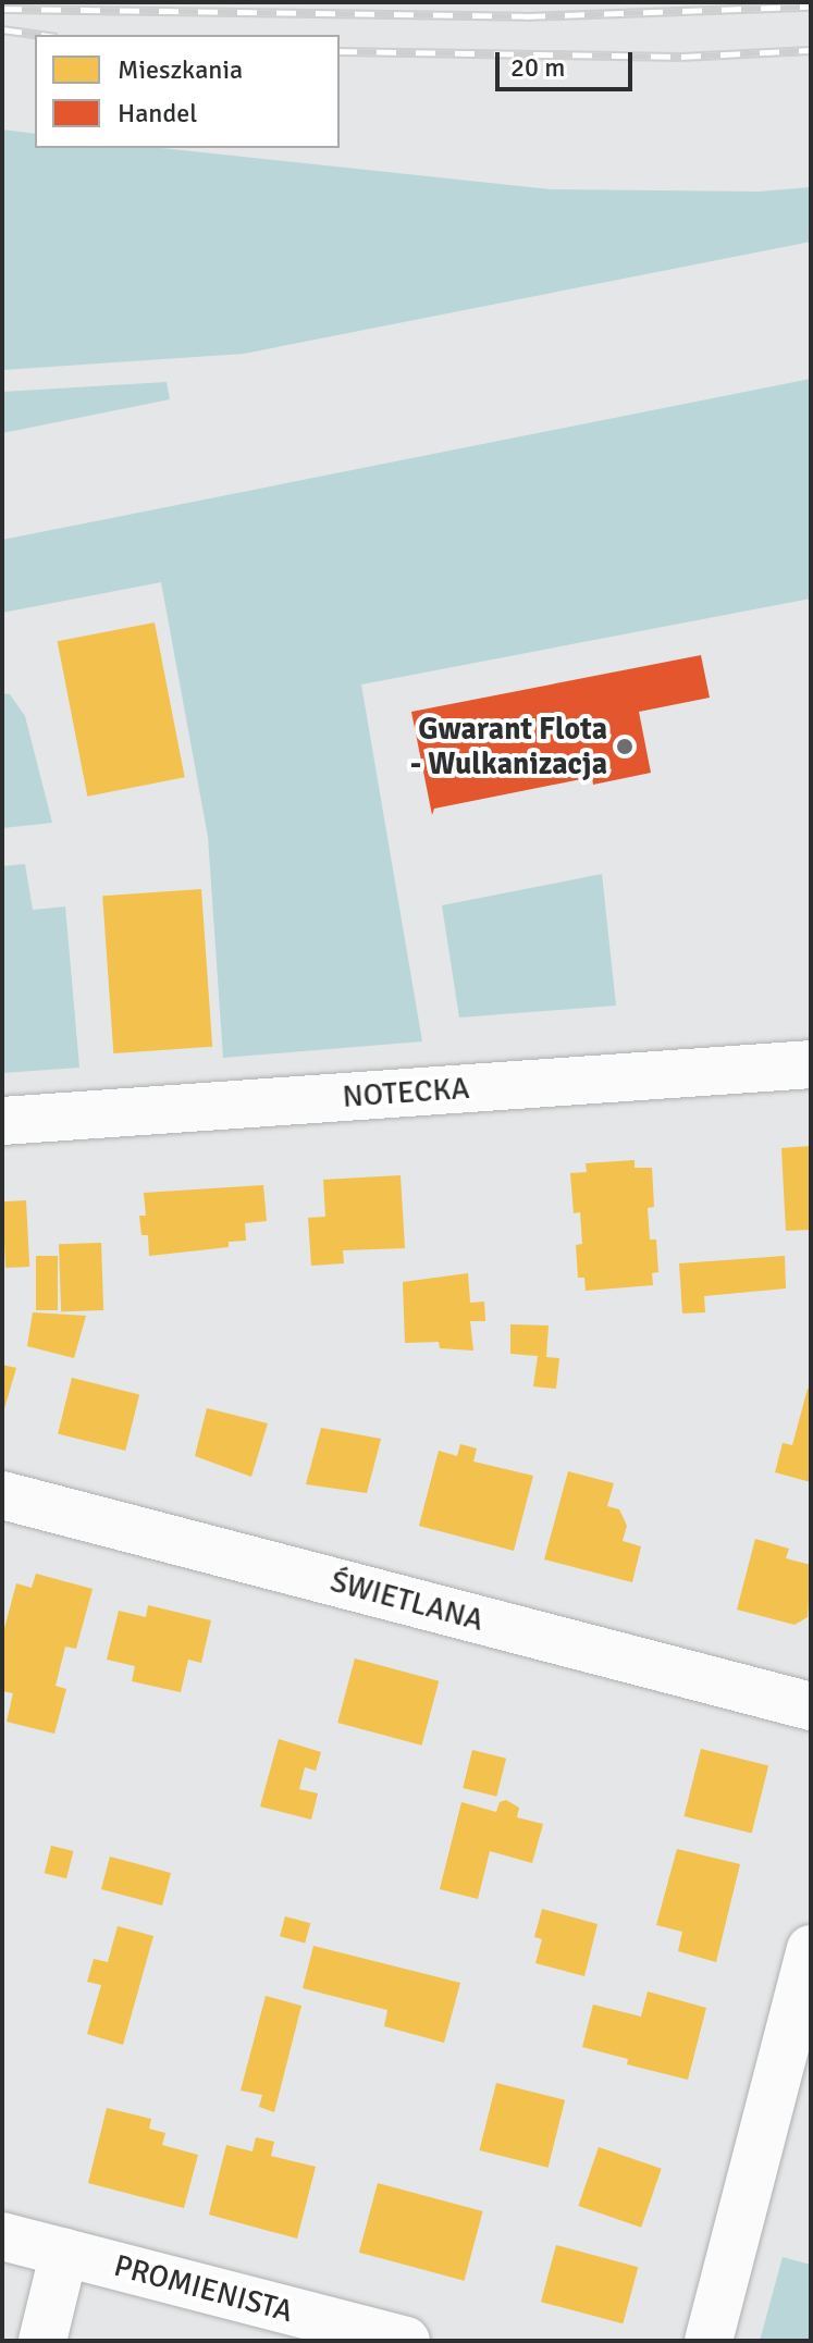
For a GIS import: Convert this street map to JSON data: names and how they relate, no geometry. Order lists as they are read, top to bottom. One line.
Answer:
{"streets":{"street":["NOTECKA","ŚWIETLANA","PROMIENISTA"]},"places":["Gwarant Flota - Wulkanizacja"],"legend":["Mieszkania","Handel"],"scale_bar":"20 m"}
